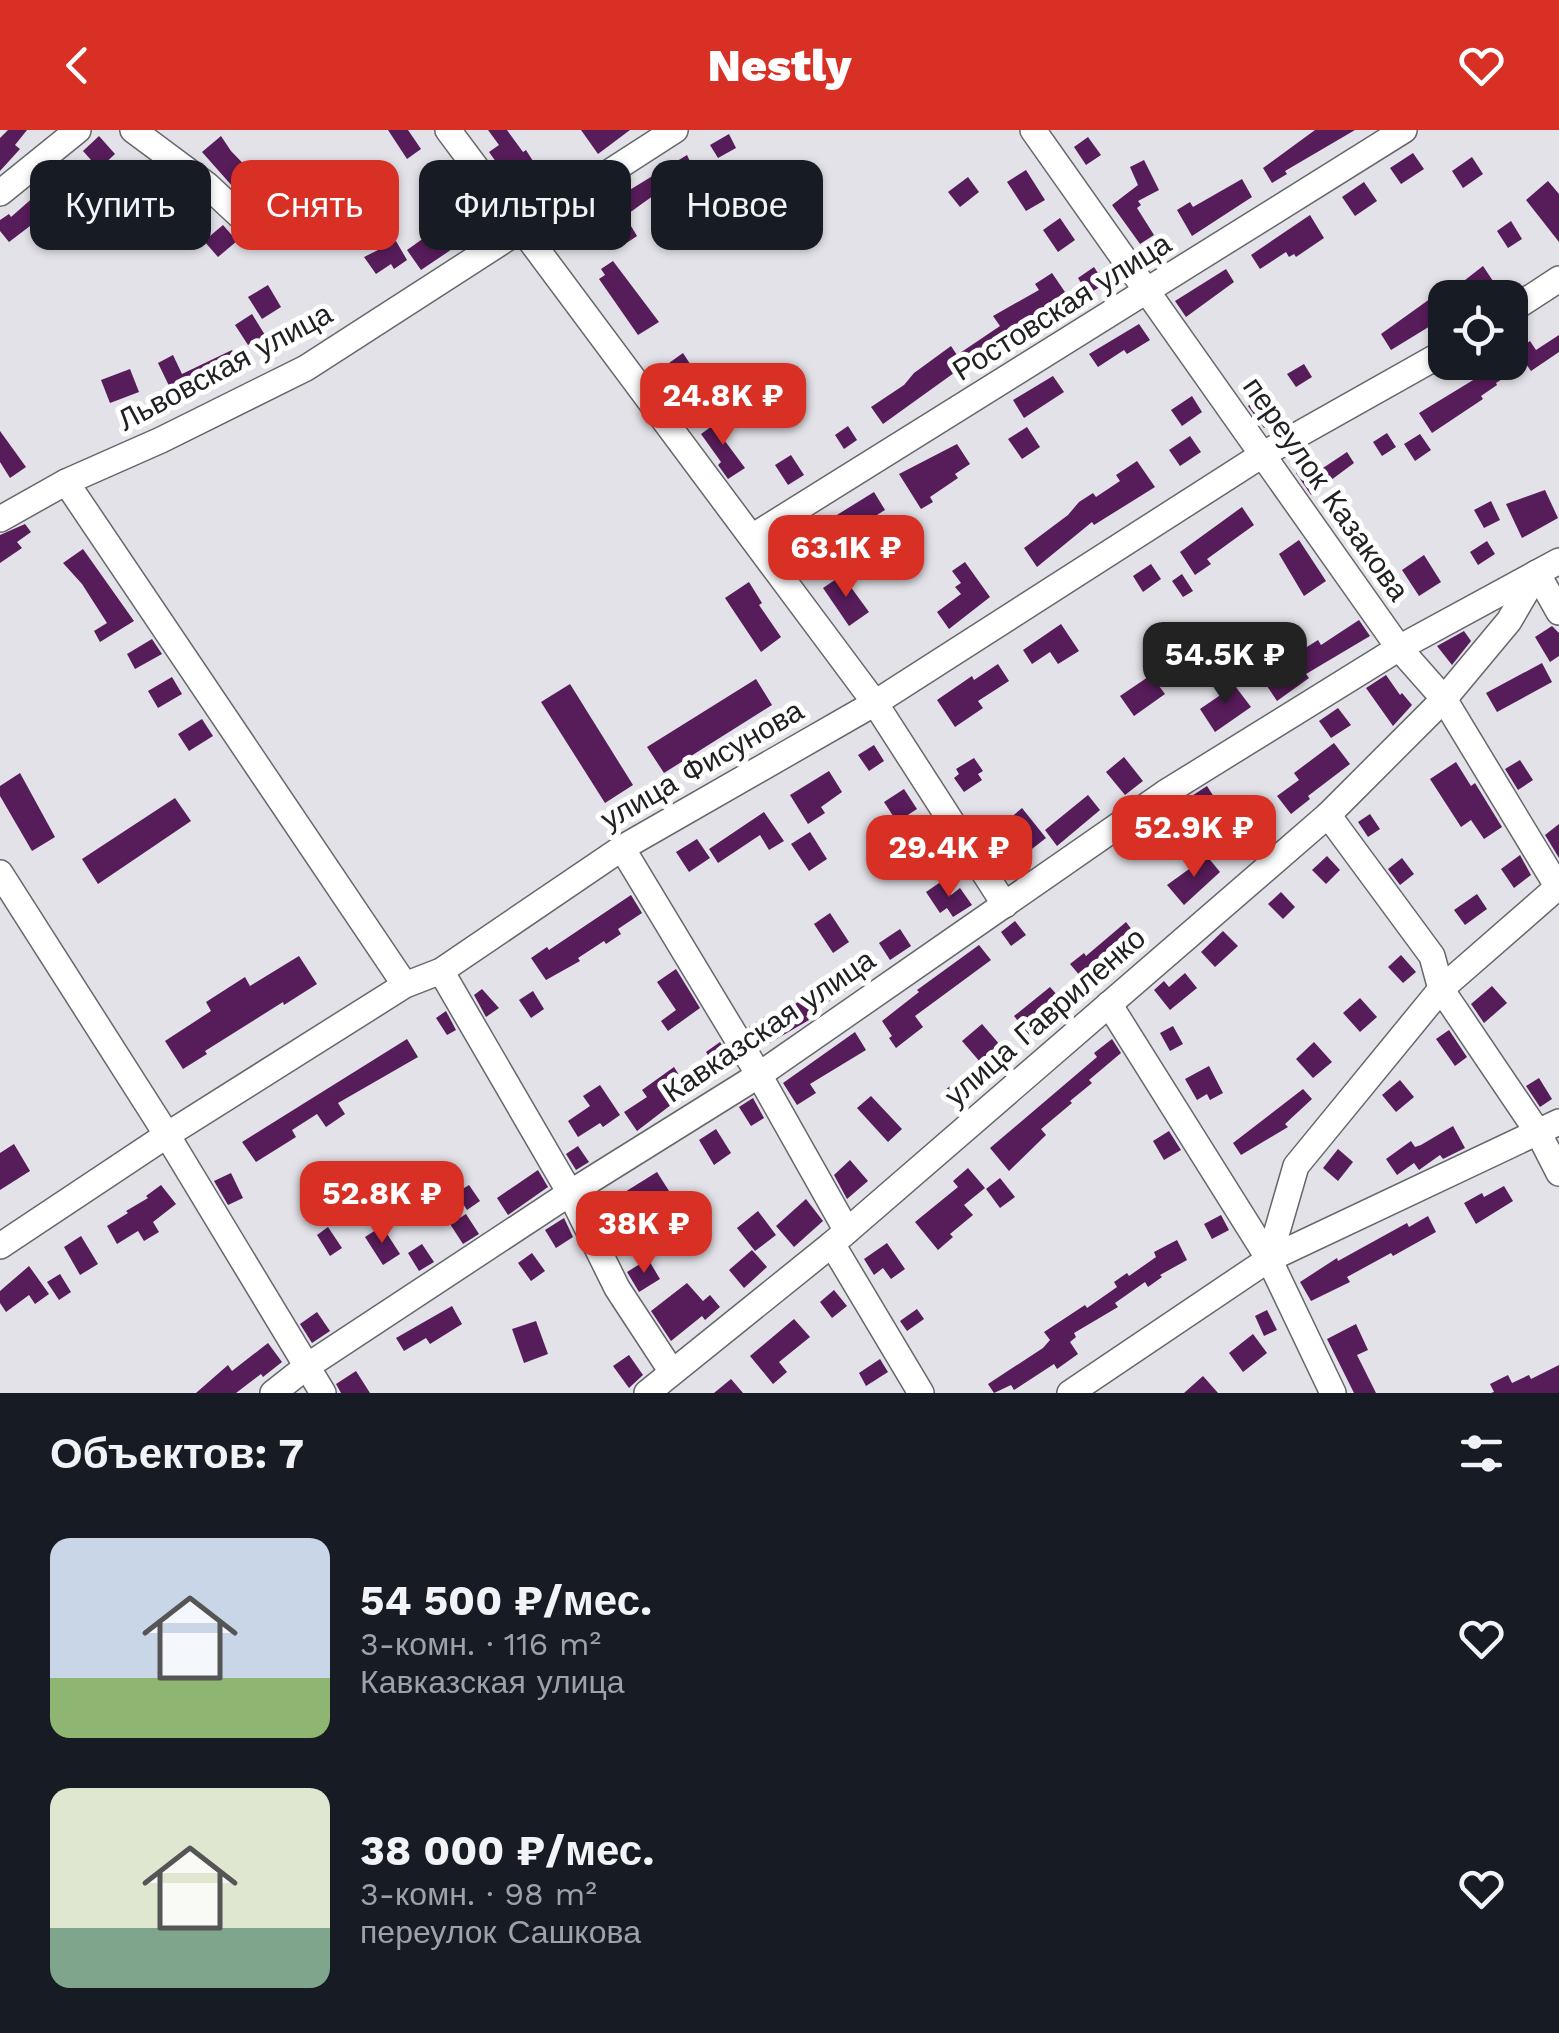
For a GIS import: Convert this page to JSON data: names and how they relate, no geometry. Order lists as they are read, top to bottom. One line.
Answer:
{"streets":{"street":["Ростовская улица","Львовская улица","переулок Казакова","улица Фисунова","улица Гавриленко","Кавказская улица"]},"crossings":[["Ростовская улица","переулок Казакова"],["переулок Казакова","улица Фисунова"],["переулок Казакова","улица Гавриленко"],["переулок Казакова","Кавказская улица"],["улица Гавриленко","Кавказская улица"]],"page":{"header":"Nestly","chip":["Купить","Снять","Фильтры","Новое"],"price":["24.8K ₽","63.1K ₽","54.5K ₽","52.9K ₽","29.4K ₽","52.8K ₽","38K ₽"],"heading":"Объектов: 7","list":[{"name":"54 500 ₽/мес.","note":"3-комн. · 116 m² · Кавказская улица"},{"name":"38 000 ₽/мес.","note":"3-комн. · 98 m² · переулок Сашкова"}]}}
